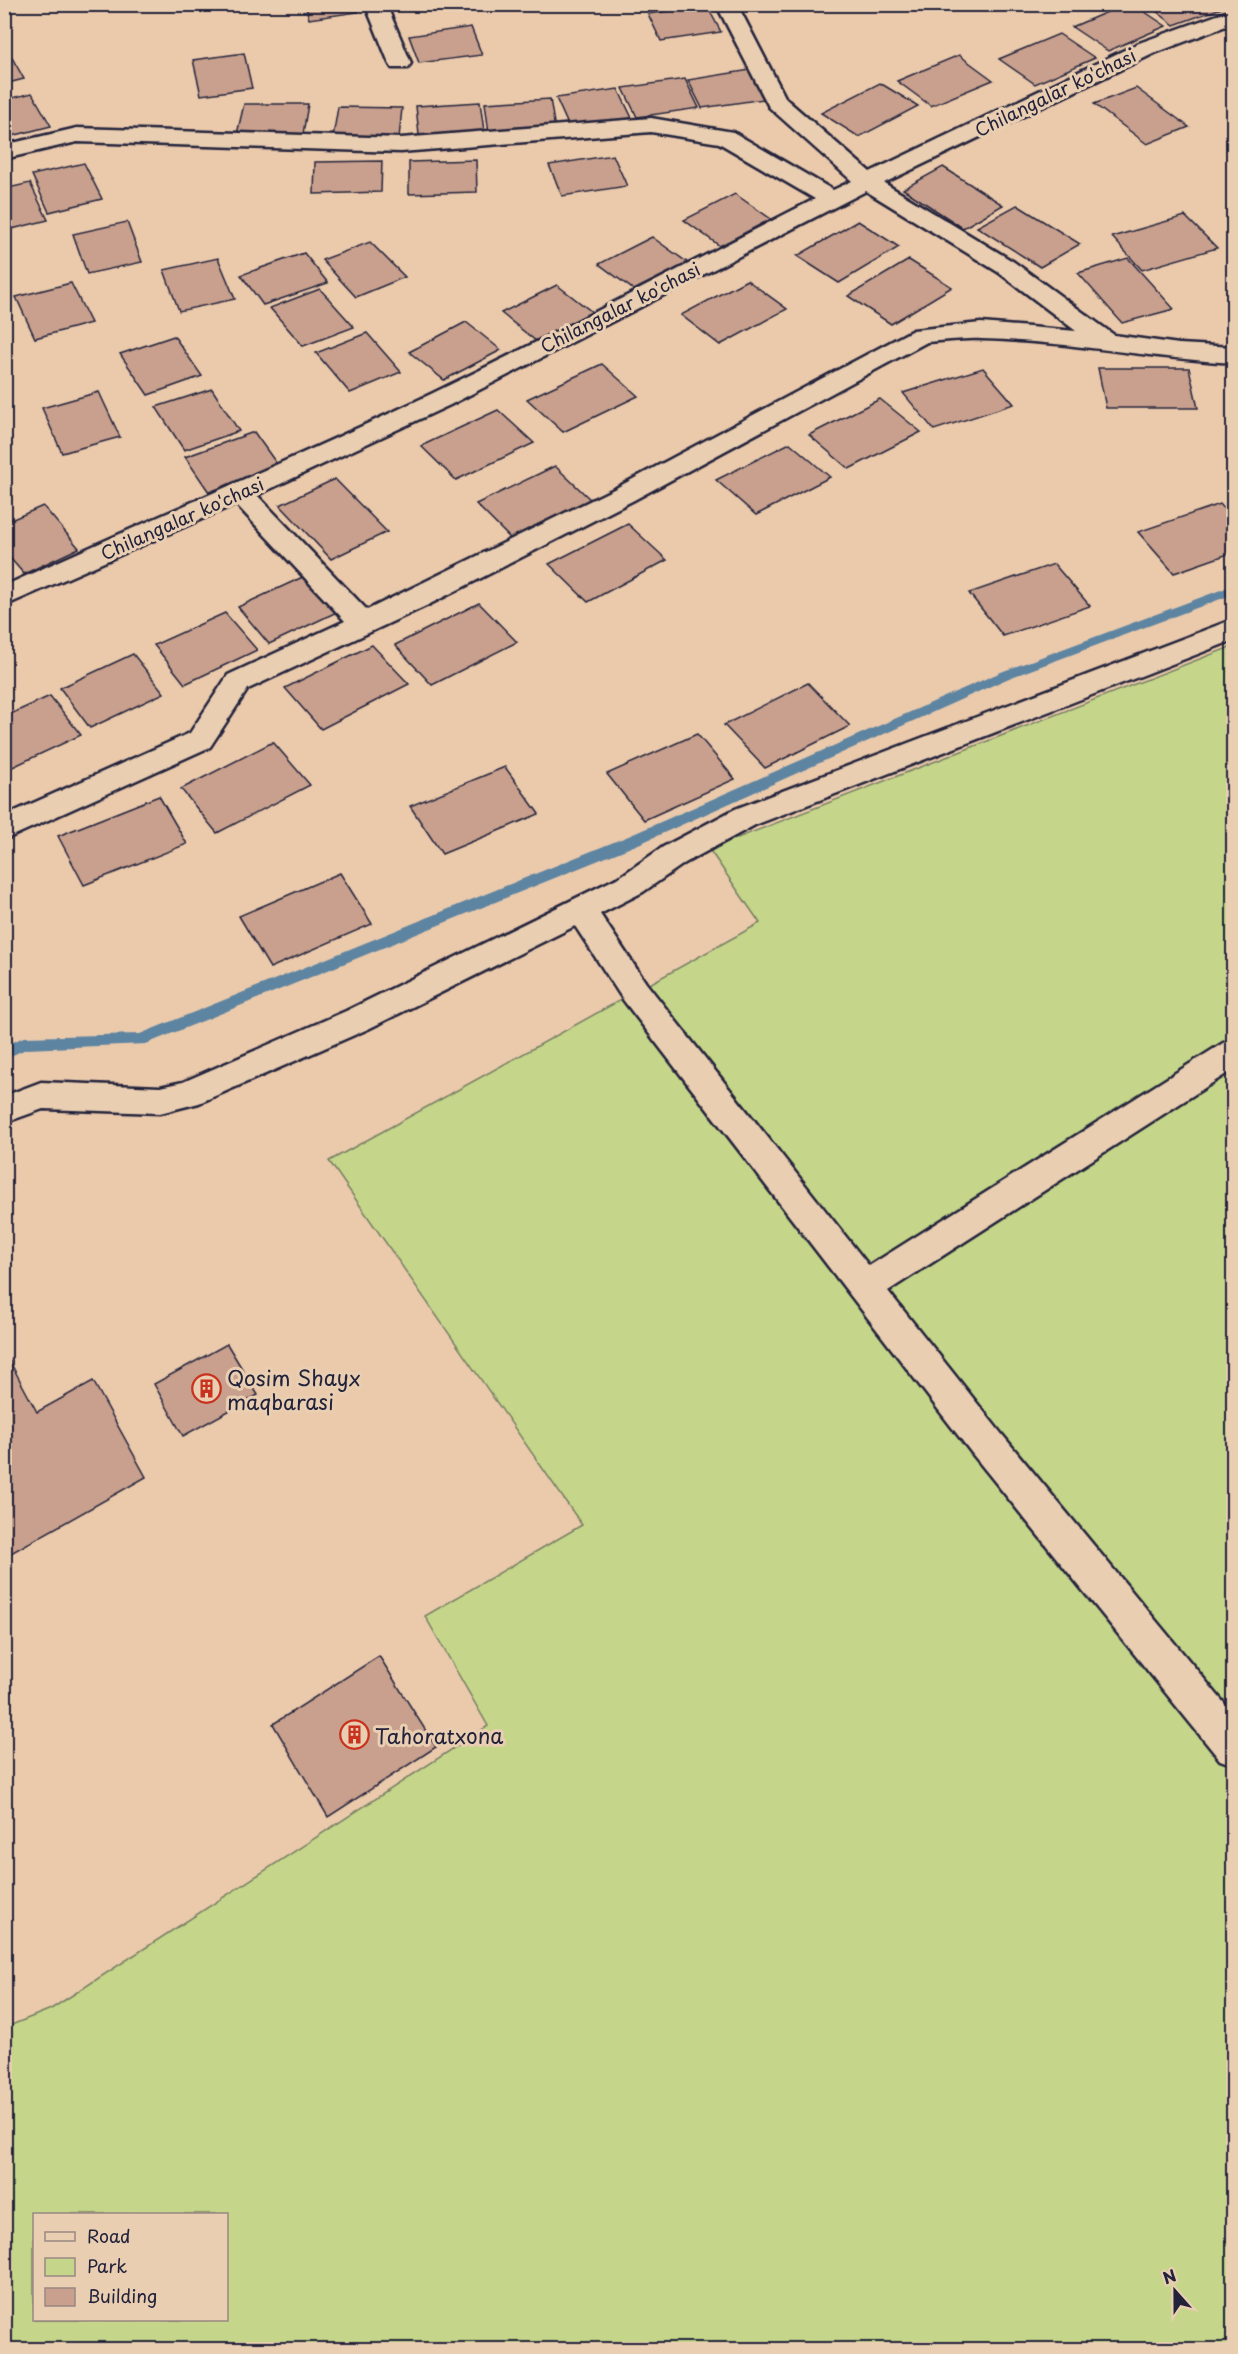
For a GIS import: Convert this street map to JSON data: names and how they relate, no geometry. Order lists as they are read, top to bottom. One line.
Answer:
{"streets":{"street":["Chilangalar ko'chasi"]},"places":{"building":["Qosim Shayx maqbarasi","Tahoratxona"]},"legend":["Road","Park","Building"],"north":"top"}
